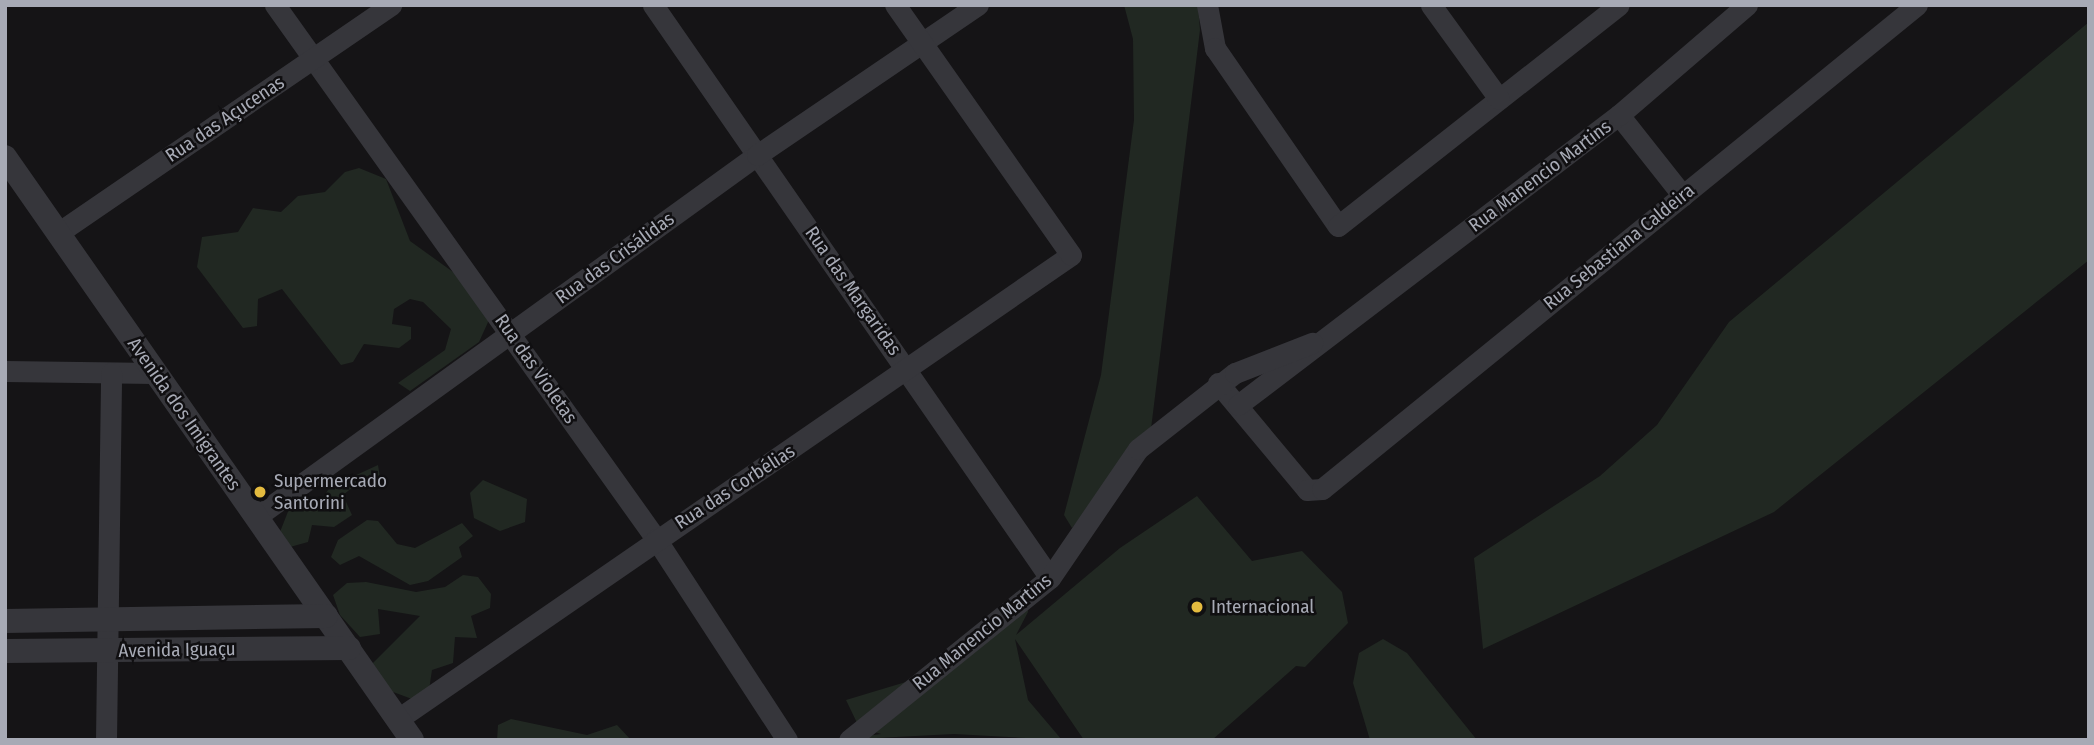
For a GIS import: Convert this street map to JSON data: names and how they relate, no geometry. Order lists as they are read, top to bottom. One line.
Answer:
{"streets":{"street":["Rua das Açucenas","Rua Manencio Martins","Rua Sebastiana Caldeira","Rua das Crisálidas","Rua das Margaridas","Rua das Violetas","Avenida dos Imigrantes","Rua das Corbélias","Avenida Iguaçu"]},"crossings":[["Rua das Açucenas","Rua das Violetas"],["Rua das Açucenas","Avenida dos Imigrantes"],["Rua Manencio Martins","Rua Sebastiana Caldeira"],["Rua Manencio Martins","Rua das Margaridas"],["Rua das Crisálidas","Rua das Margaridas"],["Rua das Crisálidas","Rua das Violetas"],["Rua das Crisálidas","Avenida dos Imigrantes"],["Rua das Crisálidas","Rua das Corbélias"],["Rua das Margaridas","Rua das Corbélias"],["Rua das Violetas","Rua das Corbélias"],["Avenida dos Imigrantes","Rua das Corbélias"],["Avenida dos Imigrantes","Avenida Iguaçu"]],"places":["Supermercado Santorini","Internacional"]}
